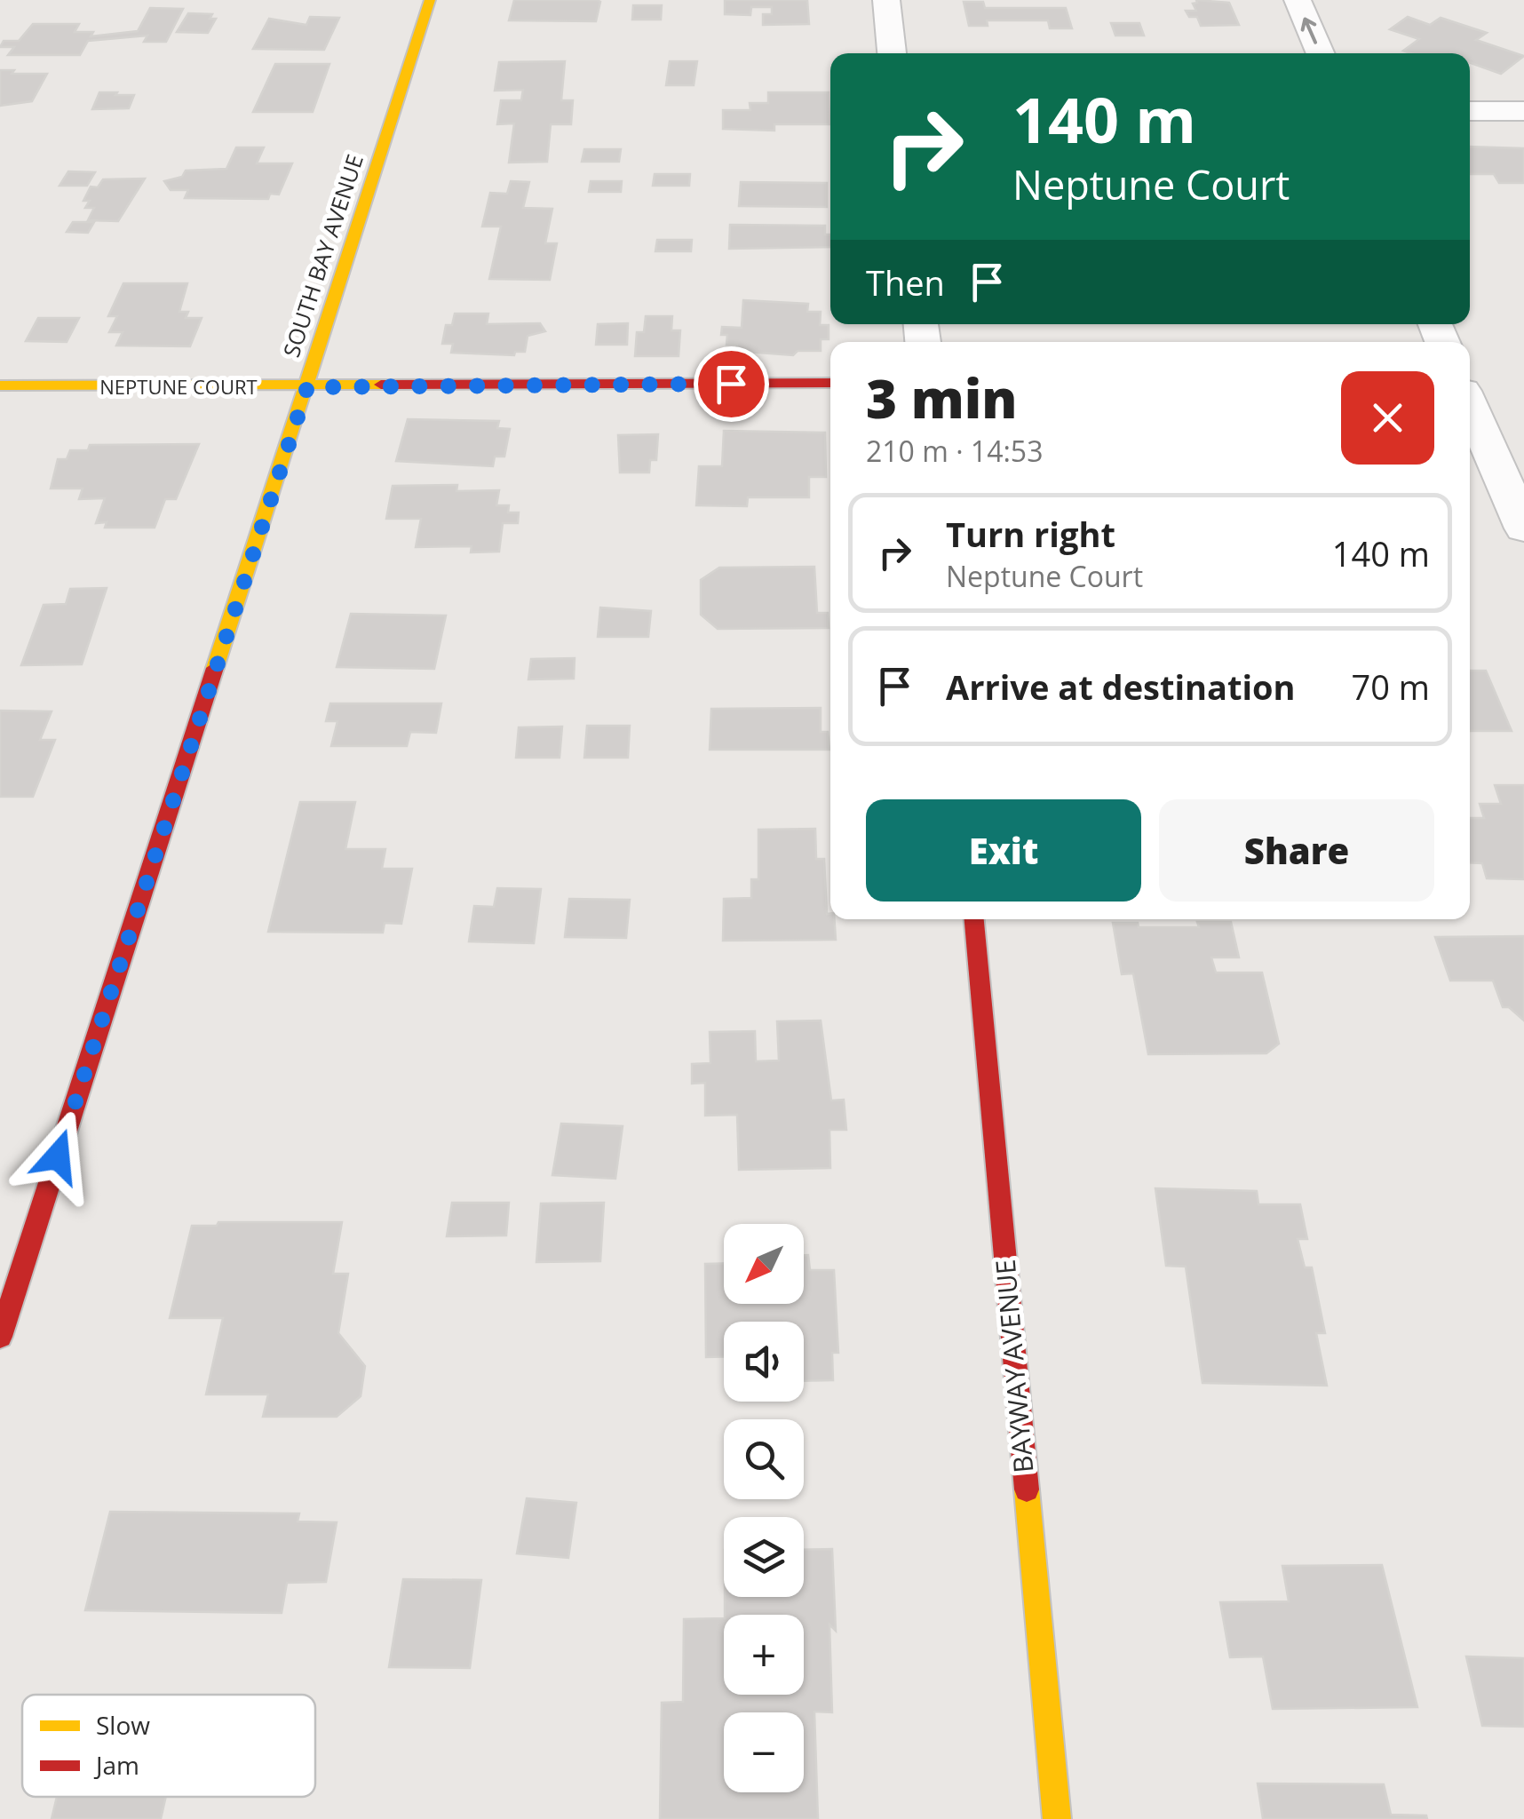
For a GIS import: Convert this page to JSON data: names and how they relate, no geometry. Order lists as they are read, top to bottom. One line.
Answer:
{"streets":{"street":["SOUTH BAY AVENUE","NEPTUNE COURT","BAYWAY AVENUE"]},"crossings":[["SOUTH BAY AVENUE","NEPTUNE COURT"]],"legend":["Slow","Jam"],"north":"bottom left","page":{"turn":["140 m","Neptune Court"],"then":"Then","heading":["3 min","210 m · 14:53"],"list":[{"name":"Turn right","note":"Neptune Court","value":"140 m"},{"name":"Arrive at destination","value":"70 m"}],"buttons":["Exit","Share"],"map_buttons":["+","−"]}}
